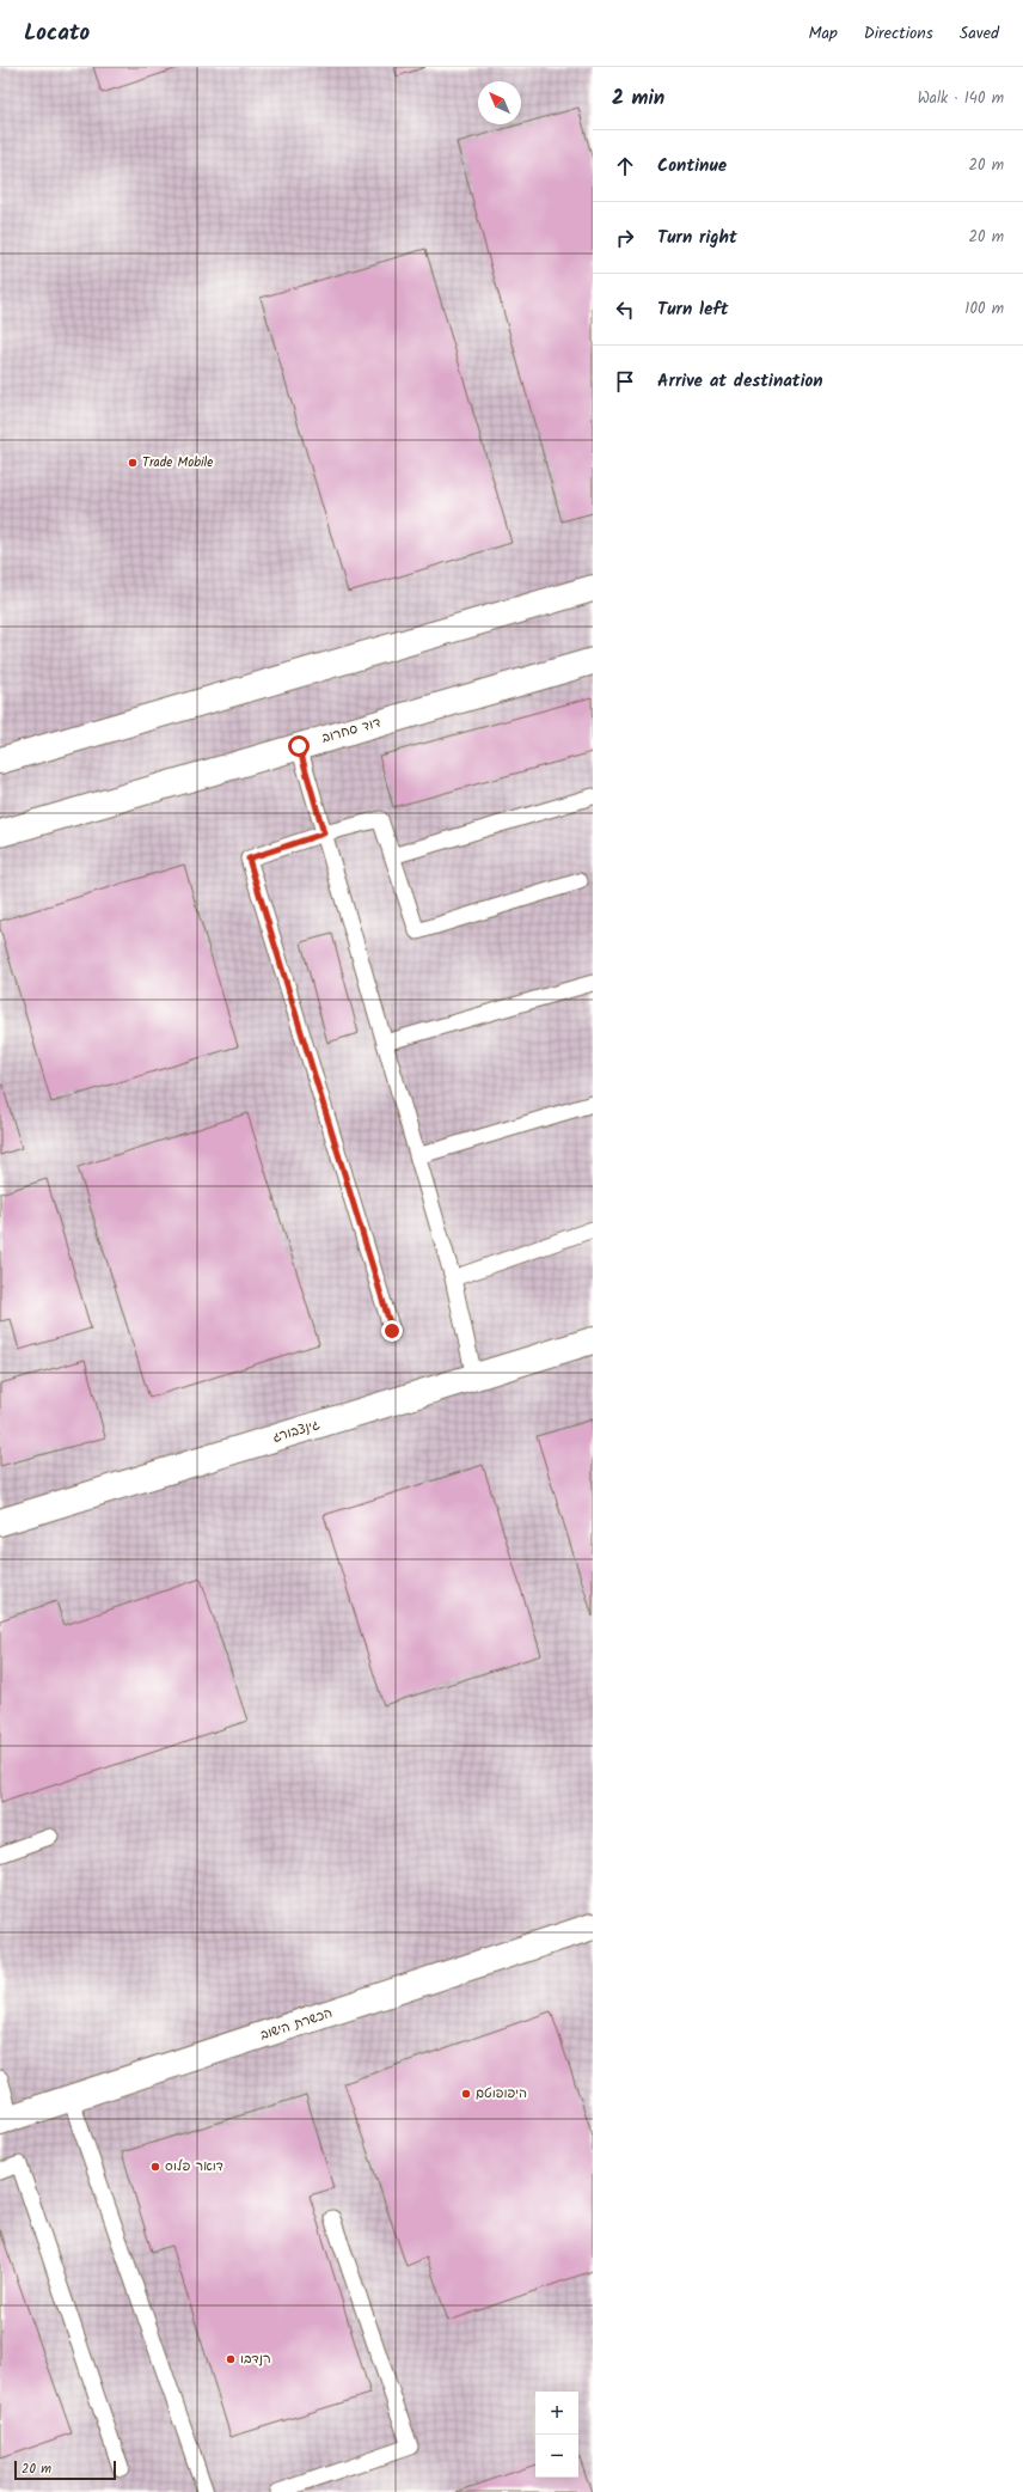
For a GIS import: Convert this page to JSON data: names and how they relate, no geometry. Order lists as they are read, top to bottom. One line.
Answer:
{"streets":{"street":["דוד סחרוב","גינצבורג","הכשרת הישוב"]},"places":["Trade Mobile","היפופוטם","דואר פלוס","רנדבו"],"scale_bar":"20 m","north":"top left","page":{"header":"Locato","nav":["Map","Directions","Saved"],"heading":["2 min","Walk · 140 m"],"list":[["Continue","20 m"],["Turn right","20 m"],["Turn left","100 m"],"Arrive at destination"],"map_buttons":["+","−"],"scale":"20 m"}}
